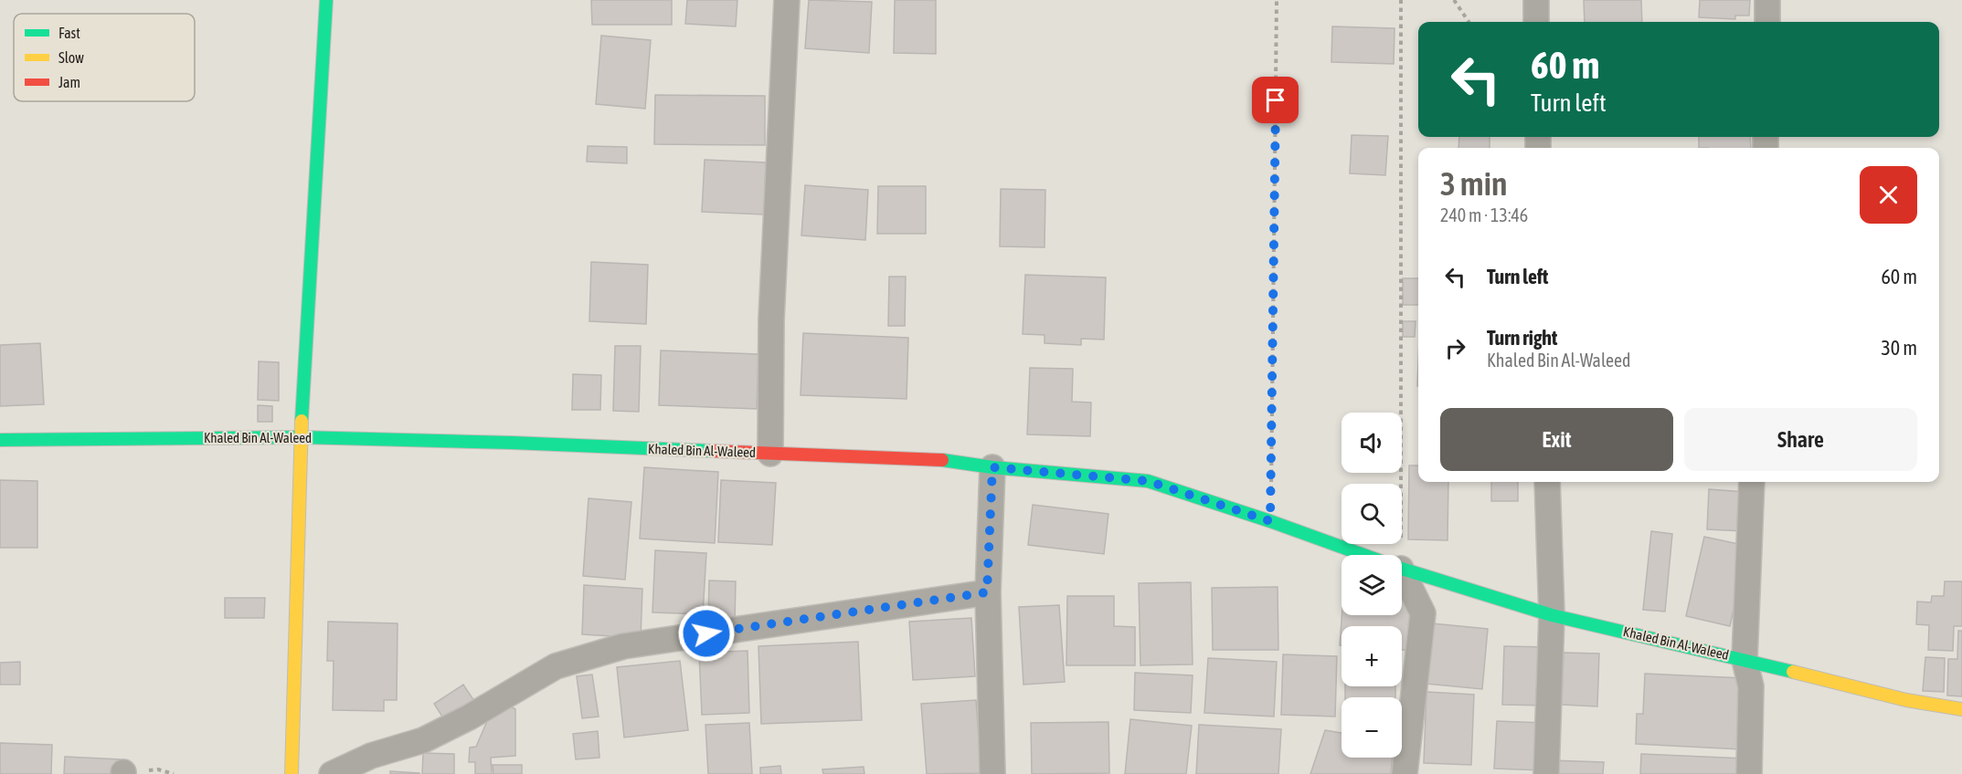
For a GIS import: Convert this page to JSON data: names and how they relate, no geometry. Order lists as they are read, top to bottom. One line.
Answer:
{"streets":{"street":["Khaled Bin Al-Waleed"]},"legend":["Fast","Slow","Jam"],"page":{"turn":["60 m","Turn left"],"heading":["3 min","240 m · 13:46"],"list":[{"name":"Turn left","value":"60 m"},{"name":"Turn right","note":"Khaled Bin Al-Waleed","value":"30 m"}],"buttons":["Exit","Share"],"map_buttons":["+","−"]}}
